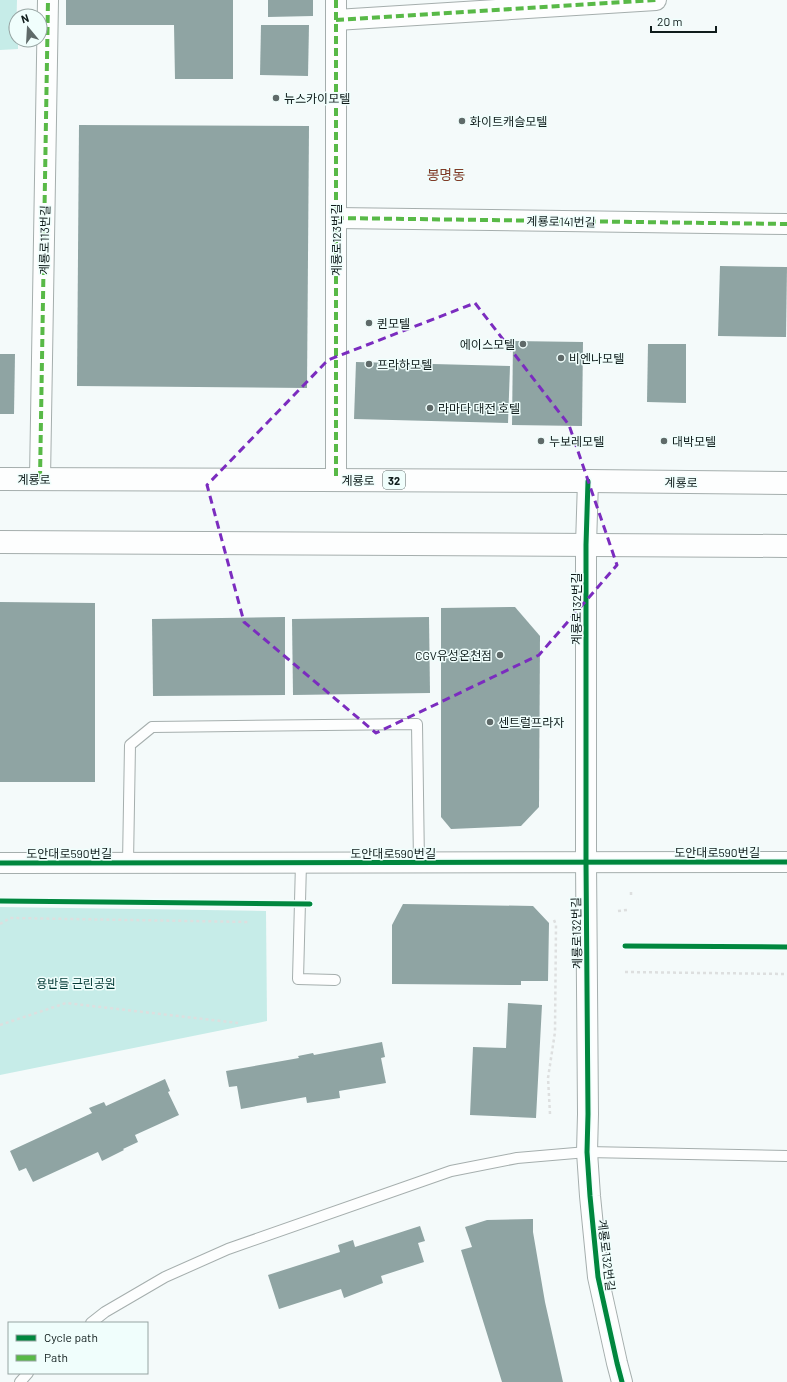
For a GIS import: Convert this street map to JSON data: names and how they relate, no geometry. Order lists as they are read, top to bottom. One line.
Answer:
{"streets":{"main road":["계룡로","32"],"street":["계룡로141번길","계룡로113번길","계룡로123번길","계룡로132번길","도안대로590번길"]},"crossings":[["계룡로141번길","계룡로123번길"],["계룡로113번길","계룡로"],["계룡로123번길","계룡로"],["계룡로","계룡로132번길"],["계룡로132번길","도안대로590번길"]],"districts":["봉명동"],"parks":["용반들 근린공원"],"places":["뉴스카이모텔","화이트캐슬모텔","퀸모텔","에이스모텔","비엔나모텔","프라하모텔","라마다 대전 호텔","누보레모텔","대박모텔","CGV유성온천점","센트럴프라자"],"legend":["Cycle path","Path"],"scale_bar":"20 m","north":"top"}
